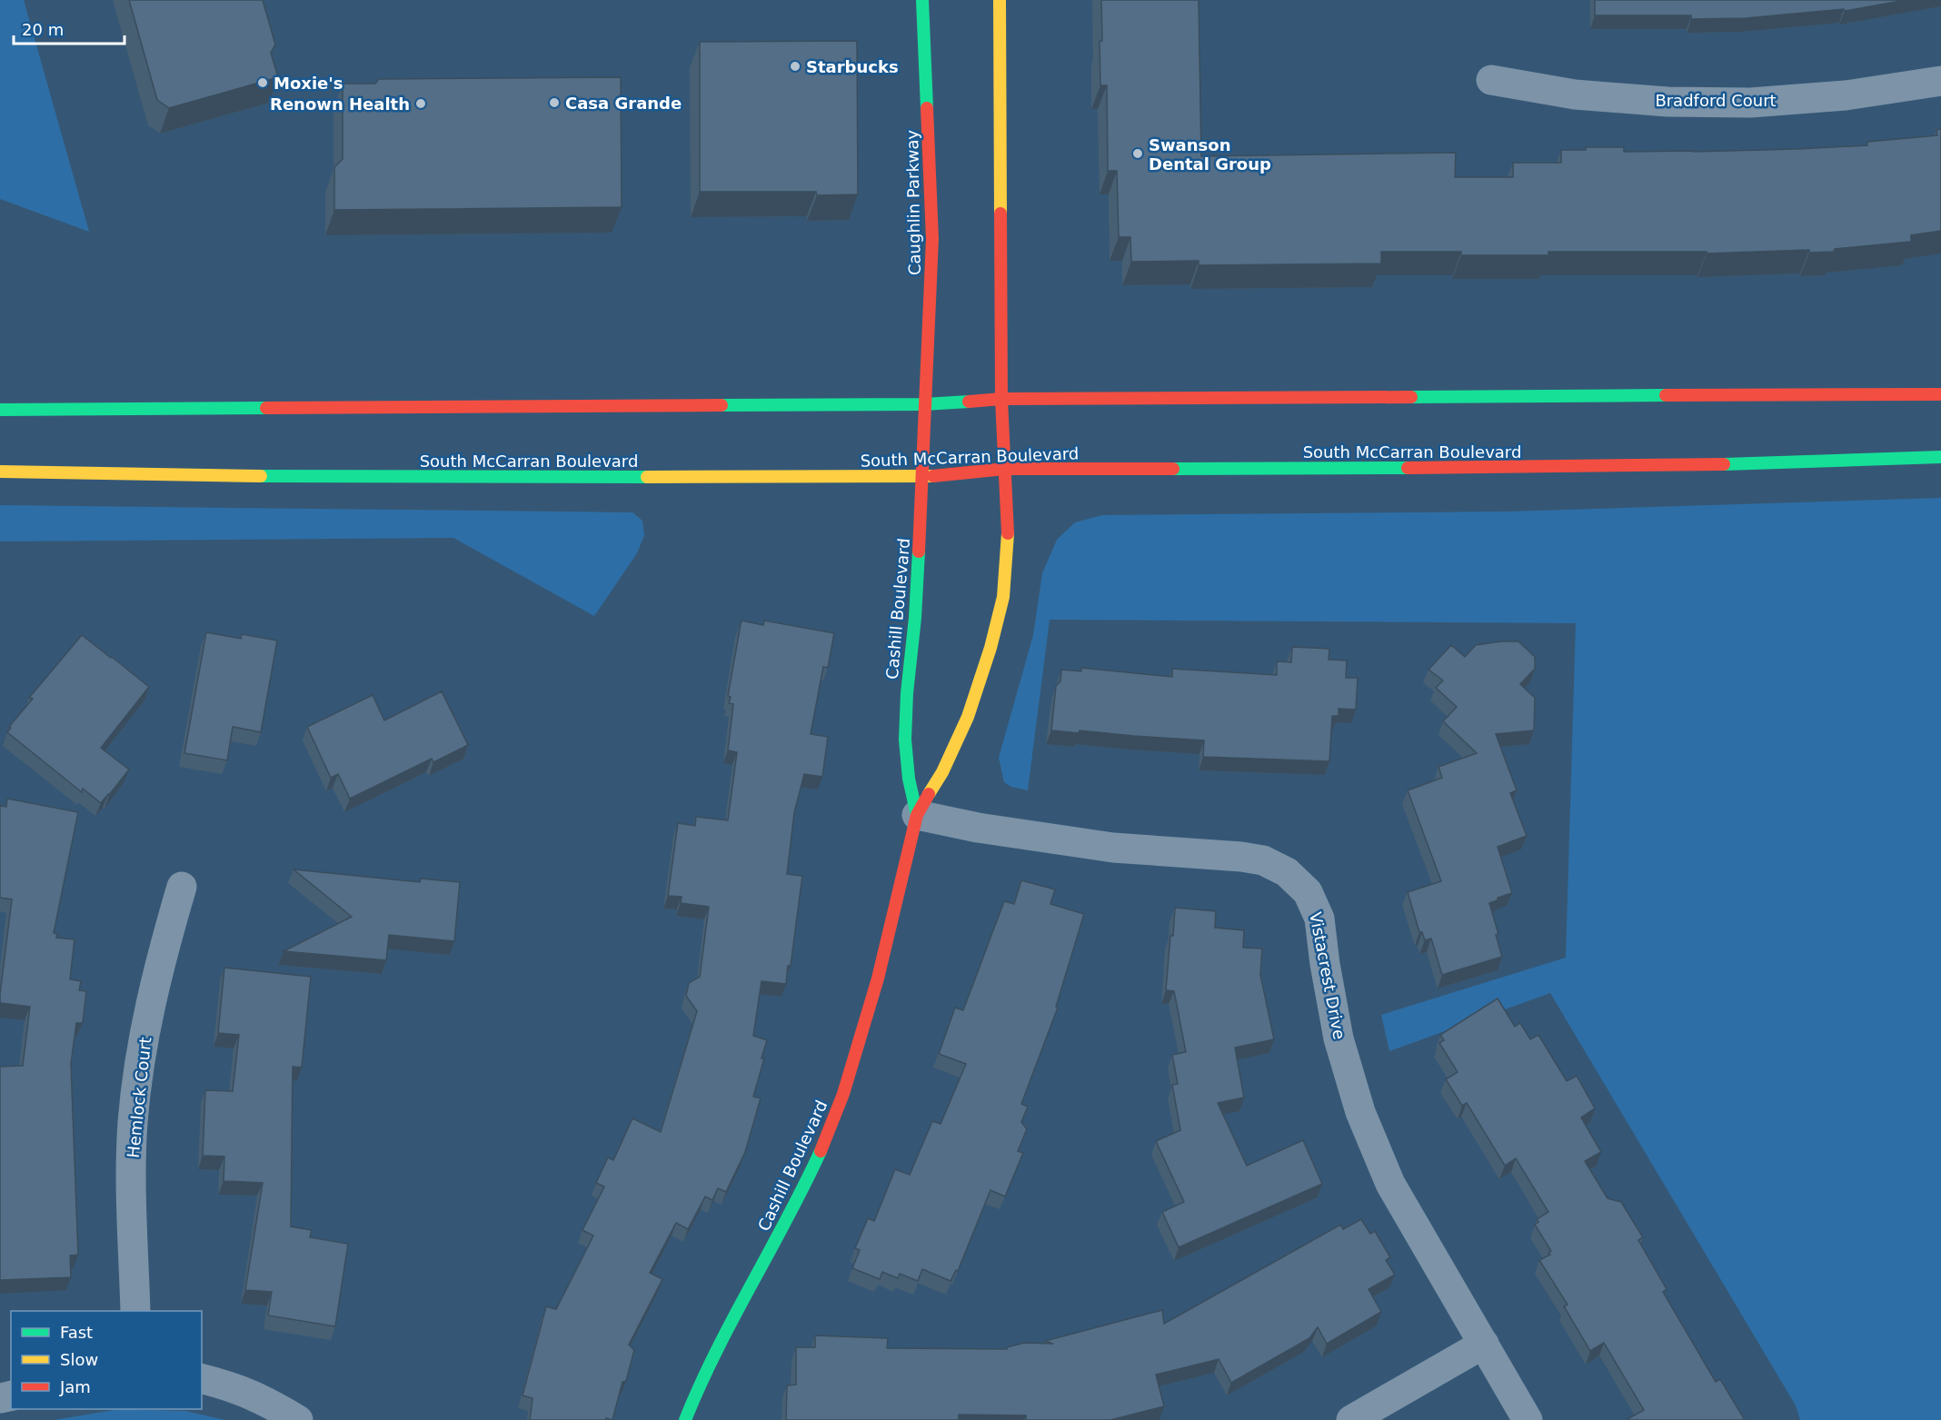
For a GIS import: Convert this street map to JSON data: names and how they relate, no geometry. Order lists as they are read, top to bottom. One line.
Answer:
{"streets":{"main road":["Caughlin Parkway","South McCarran Boulevard","Cashill Boulevard"],"street":["Bradford Court","Vistacrest Drive","Hemlock Court"]},"crossings":[["Caughlin Parkway","Cashill Boulevard"],["South McCarran Boulevard","Cashill Boulevard"],["Cashill Boulevard","Vistacrest Drive"]],"places":["Starbucks","Moxie's","Casa Grande","Renown Health","Swanson Dental Group"],"legend":["Fast","Slow","Jam"],"scale_bar":"20 m"}
